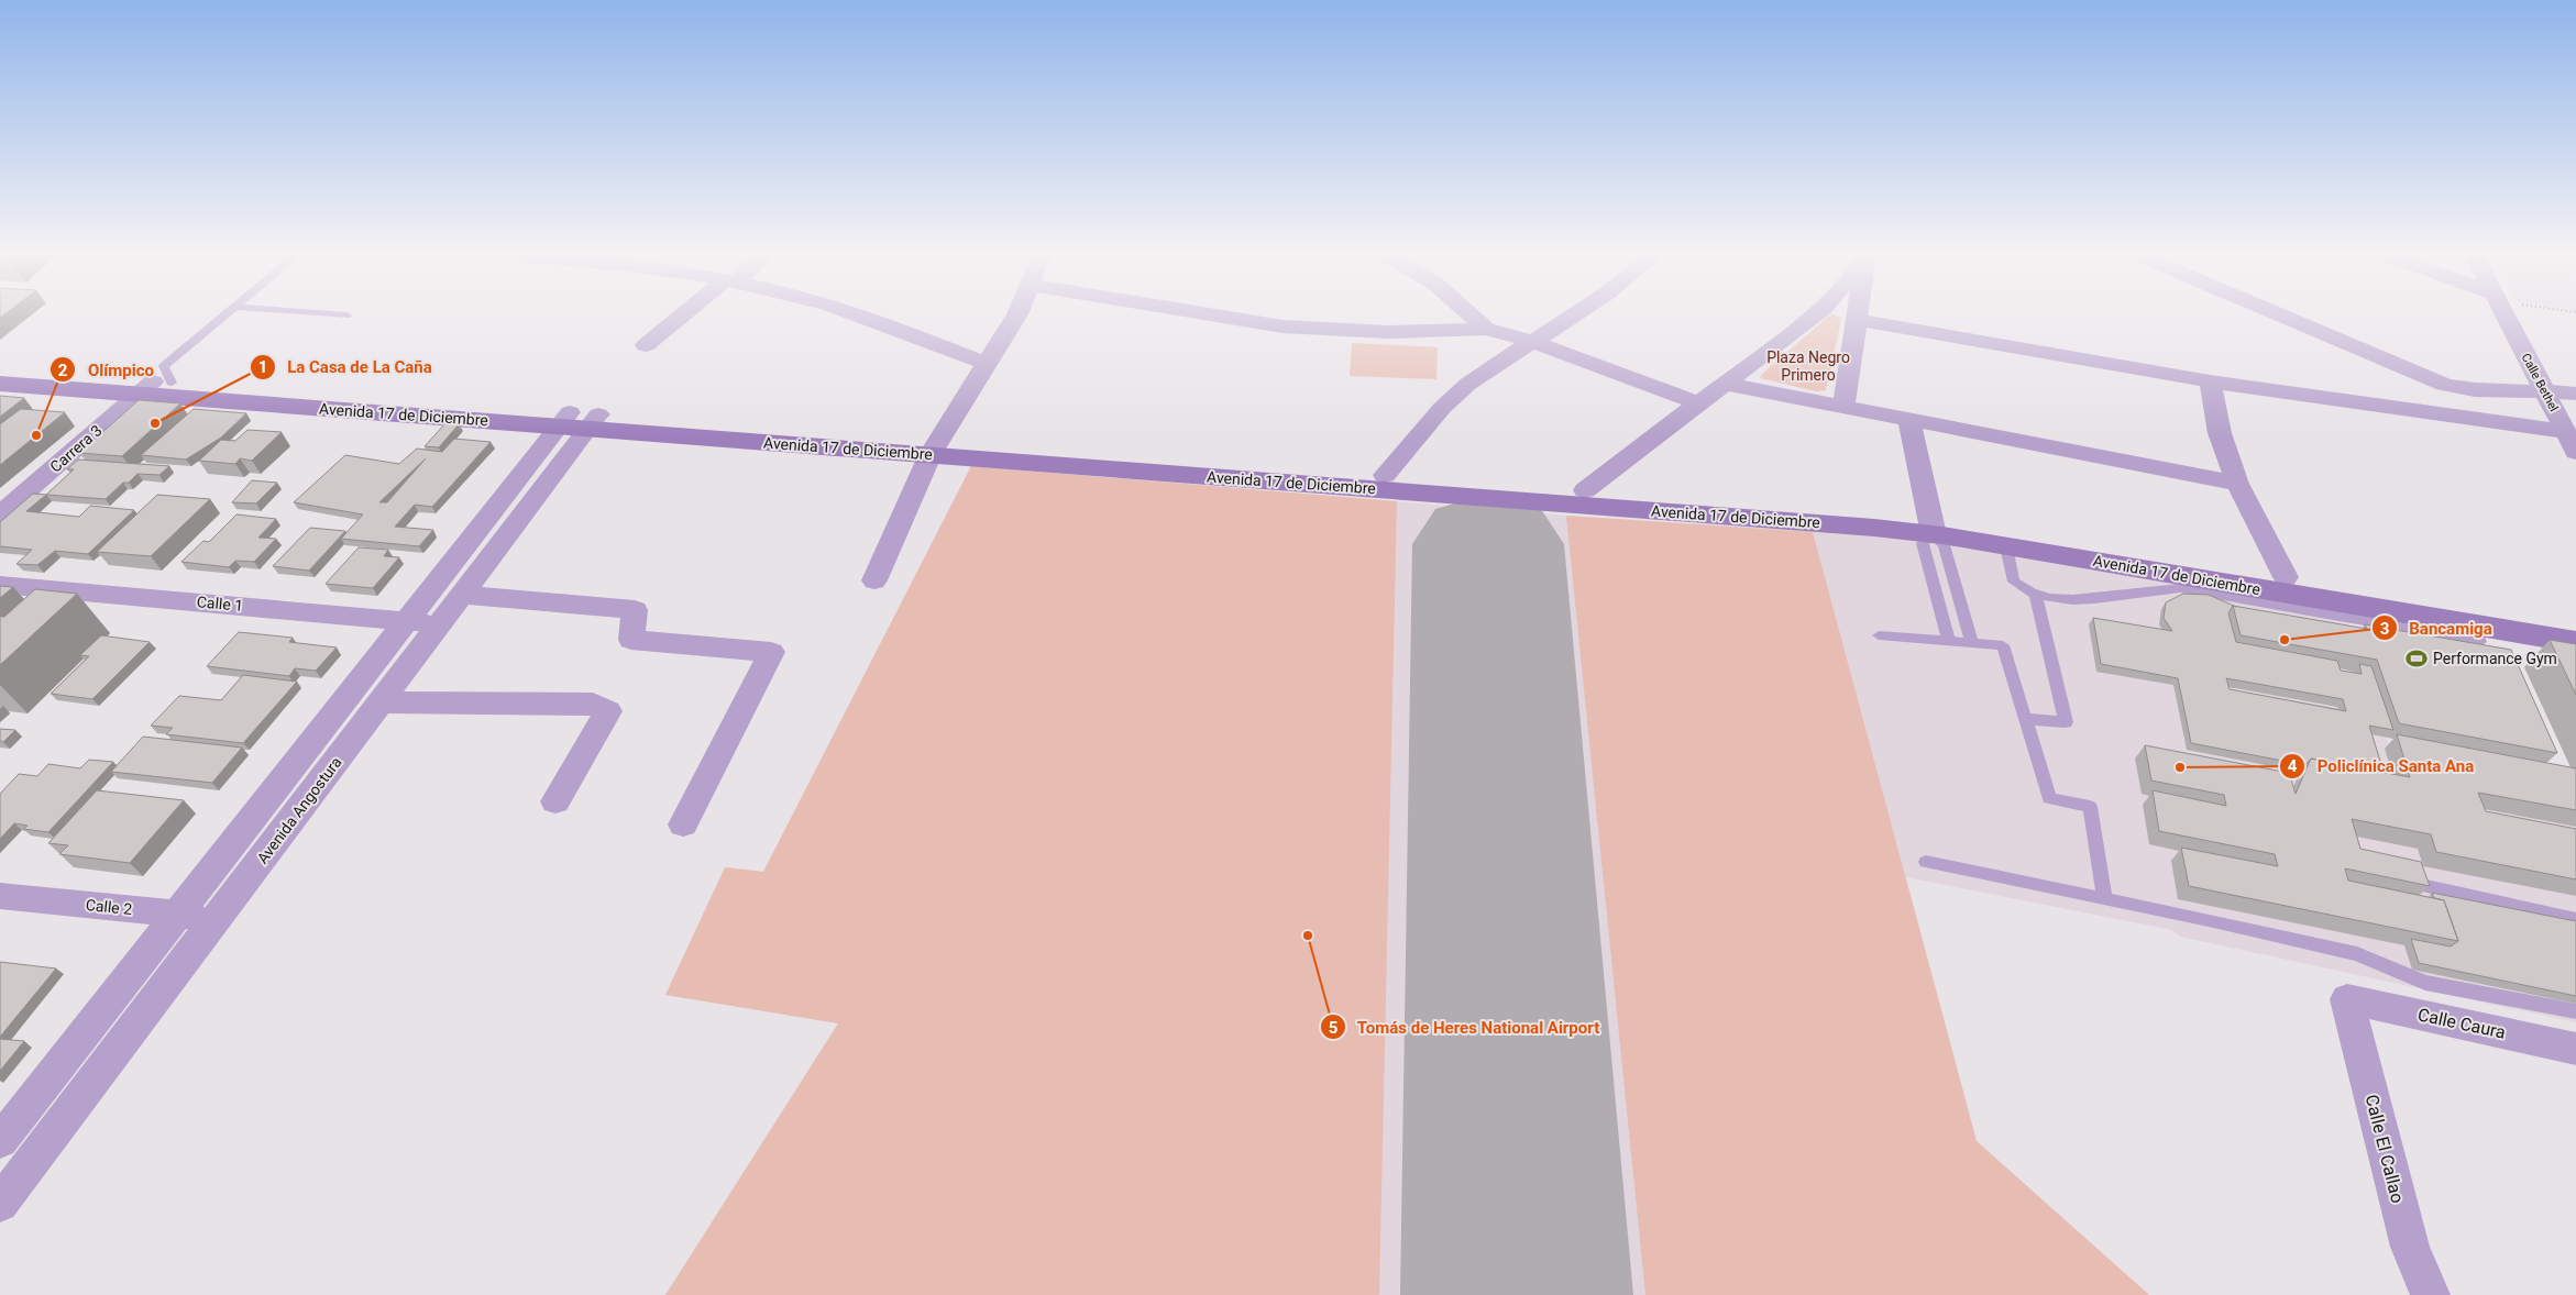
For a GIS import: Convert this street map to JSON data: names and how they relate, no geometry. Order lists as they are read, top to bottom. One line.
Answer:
{"streets":{"street":["Calle Bethel","Avenida 17 de Diciembre","Carrera 3","Calle 1","Avenida Angostura","Calle 2","Calle Caura","Calle El Callao"]},"crossings":[["Avenida 17 de Diciembre","Carrera 3"],["Avenida 17 de Diciembre","Avenida Angostura"],["Calle 1","Avenida Angostura"],["Avenida Angostura","Calle 2"],["Calle Caura","Calle El Callao"]],"parks":["Plaza Negro Primero"],"places":{"other":["La Casa de La Caña","Olímpico","Bancamiga","Policlínica Santa Ana","Tomás de Heres National Airport"],"sports":["Performance Gym"]}}
